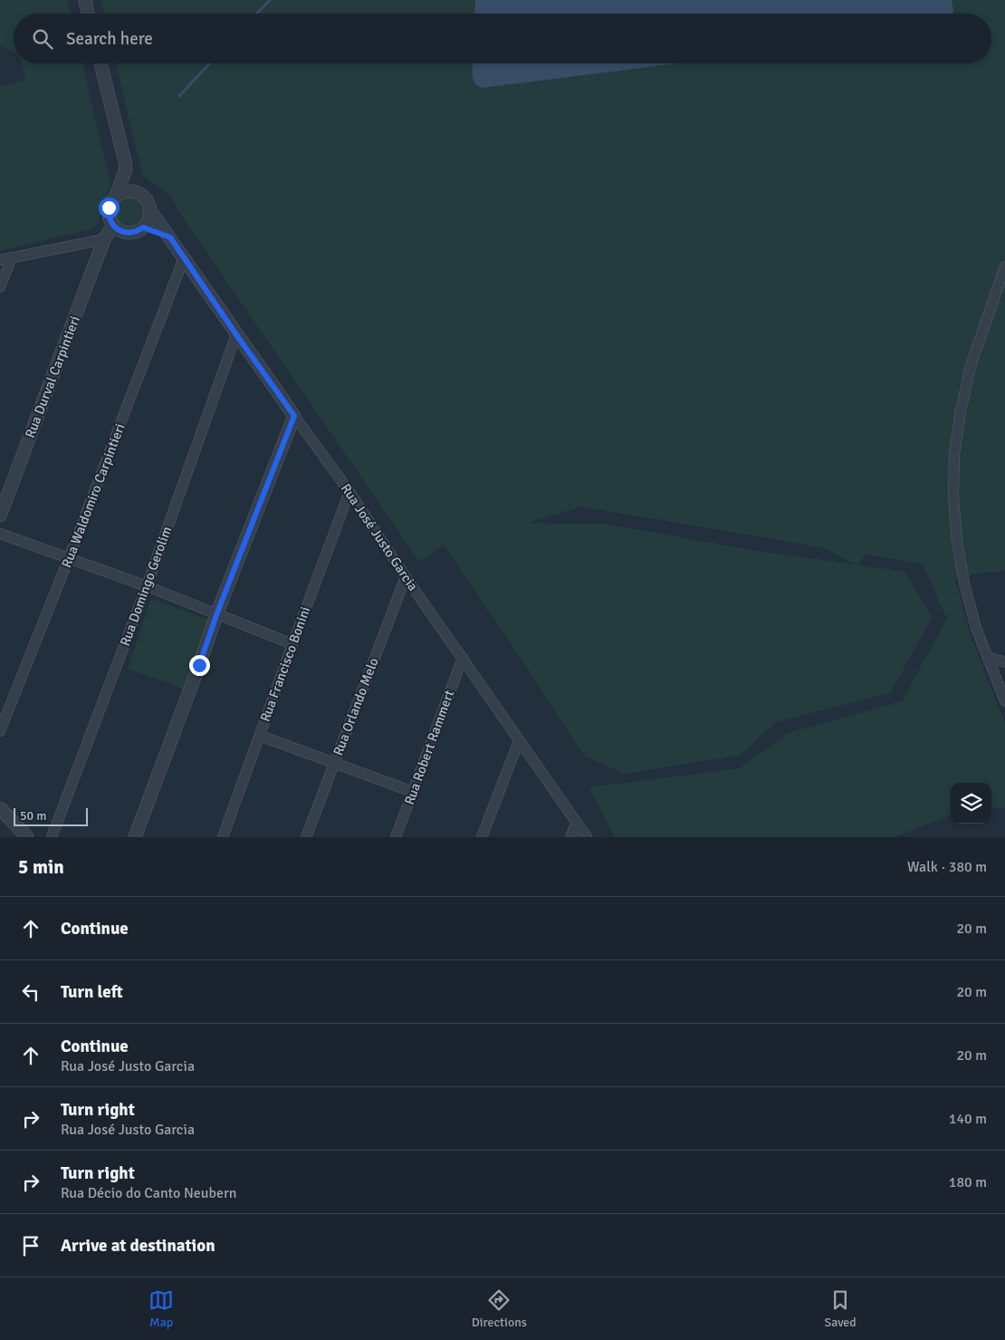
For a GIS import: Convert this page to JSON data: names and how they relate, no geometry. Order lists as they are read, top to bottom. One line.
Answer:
{"streets":{"street":["Rua Durval Carpintieri","Rua Waldomiro Carpintieri","Rua José Justo Garcia","Rua Domingo Gerolim","Rua Francisco Bonini","Rua Orlando Melo","Rua Robert Rammert"]},"crossings":[["Rua Durval Carpintieri","Rua José Justo Garcia"],["Rua Waldomiro Carpintieri","Rua José Justo Garcia"],["Rua José Justo Garcia","Rua Domingo Gerolim"],["Rua José Justo Garcia","Rua Francisco Bonini"],["Rua José Justo Garcia","Rua Orlando Melo"],["Rua José Justo Garcia","Rua Robert Rammert"]],"scale_bar":"50 m","page":{"search":"Search here","scale":"50 m","heading":["5 min","Walk · 380 m"],"list":[["Continue","20 m"],["Turn left","20 m"],["Continue","Rua José Justo Garcia","20 m"],["Turn right","Rua José Justo Garcia","140 m"],["Turn right","Rua Décio do Canto Neubern","180 m"],"Arrive at destination"],"nav":["Map","Directions","Saved"]}}
